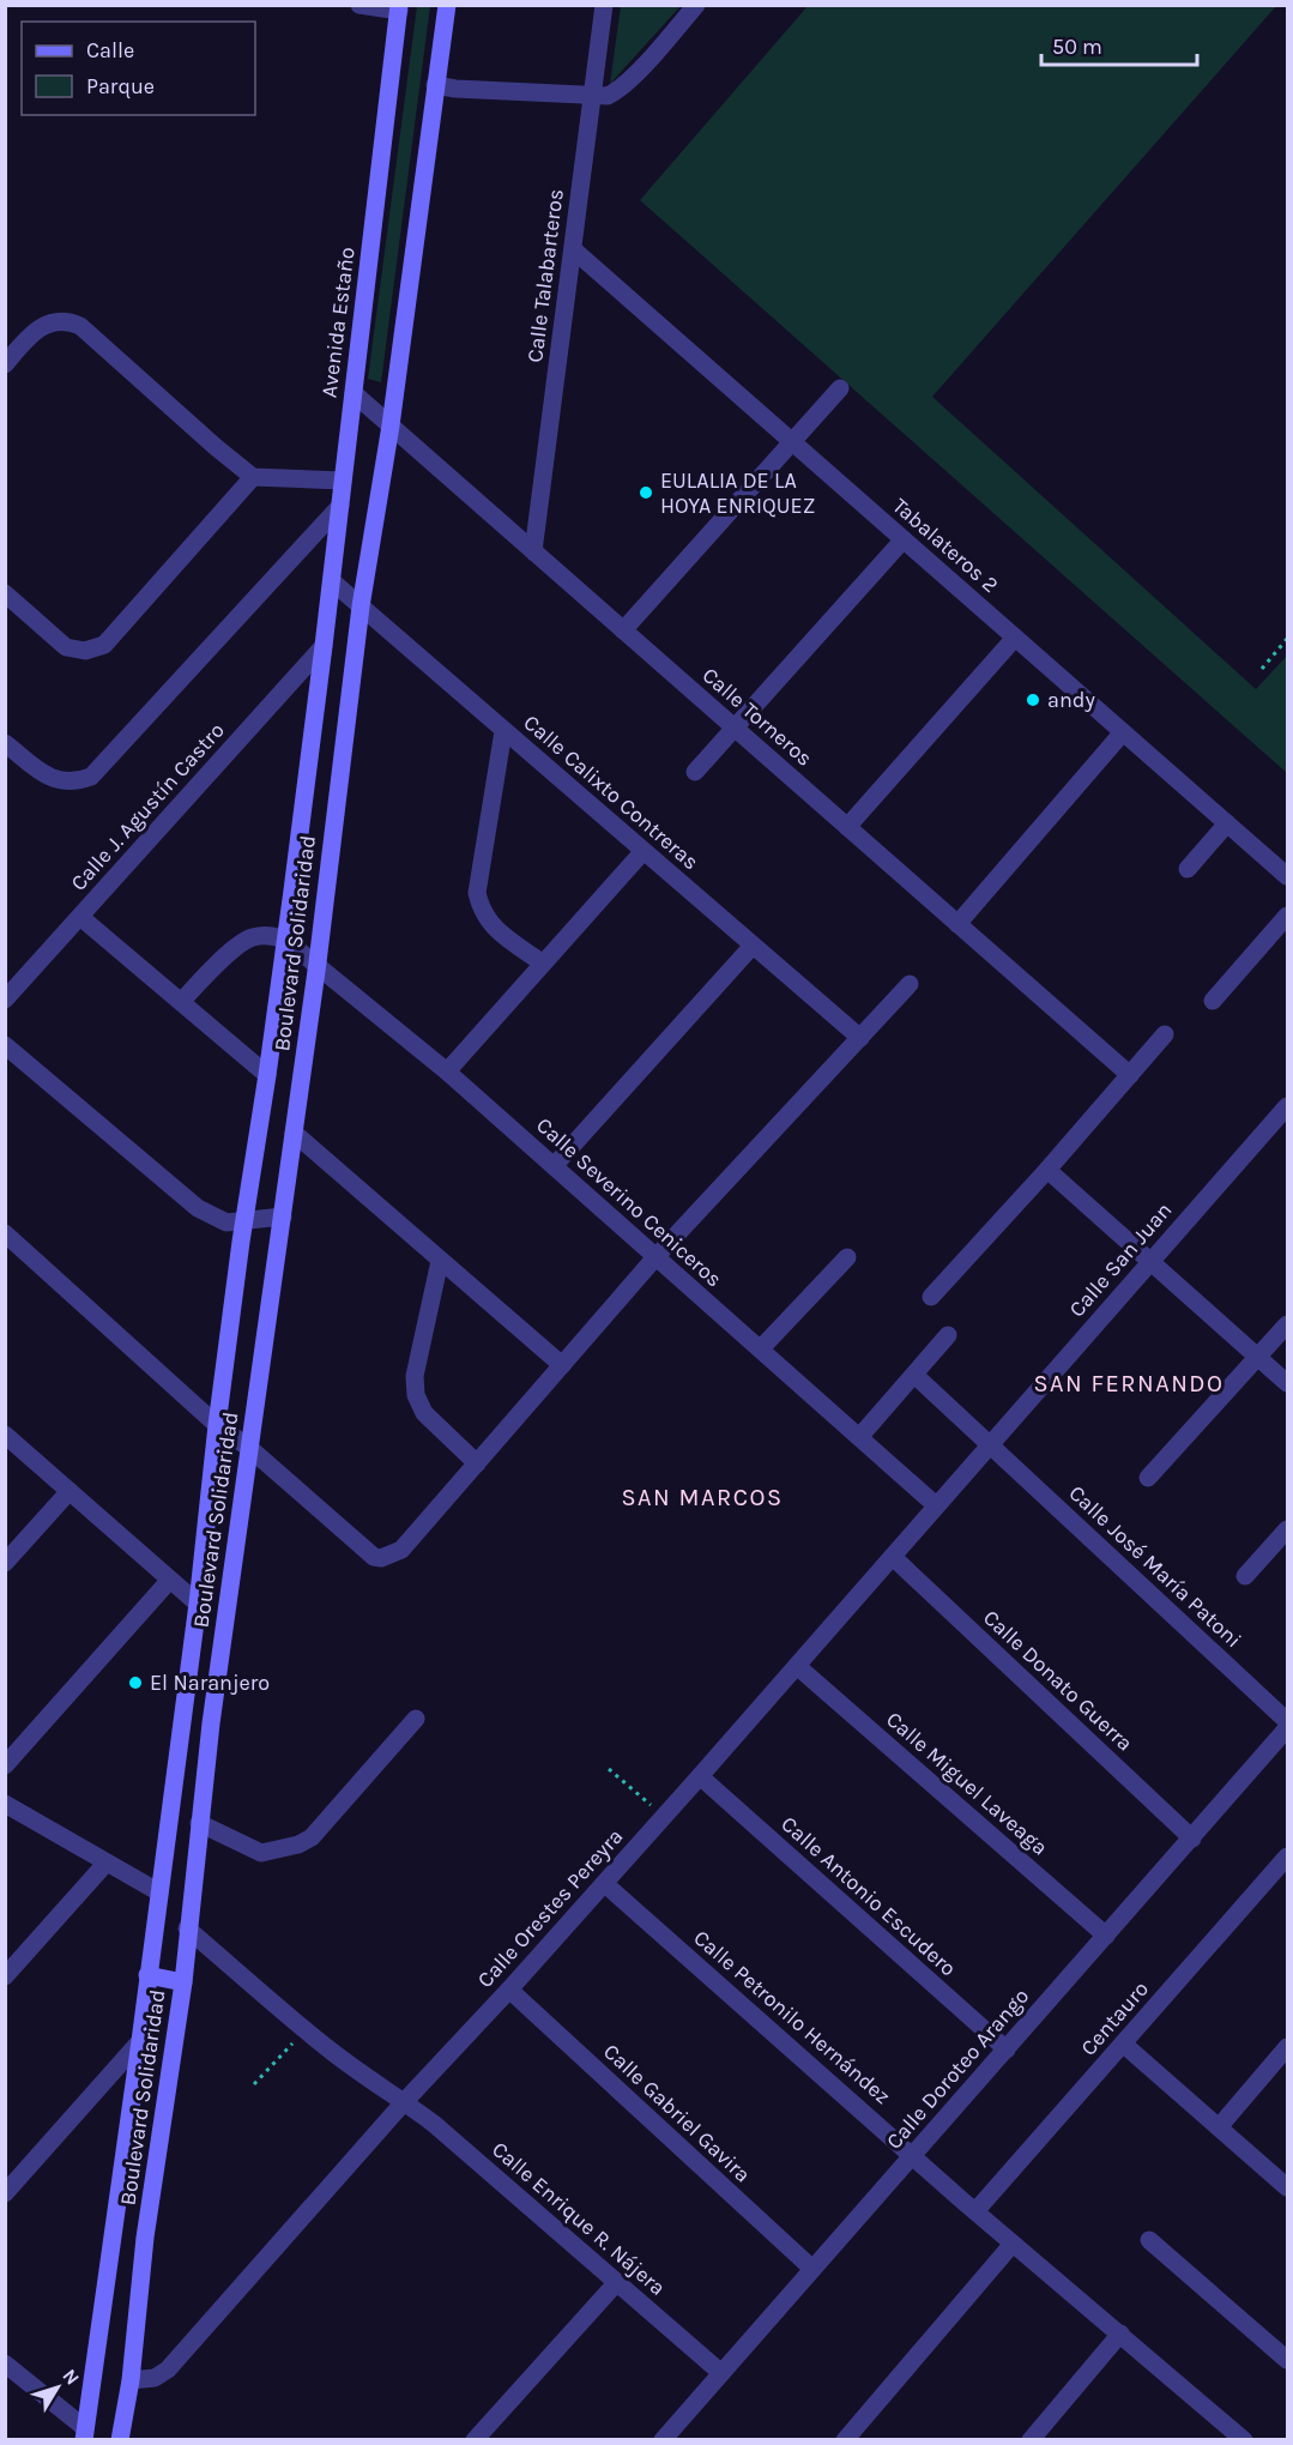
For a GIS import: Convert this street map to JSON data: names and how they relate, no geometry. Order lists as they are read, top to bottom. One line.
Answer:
{"streets":{"main road":["Avenida Estaño","Boulevard Solidaridad"],"street":["Calle Talabarteros","Tabalateros 2","Calle Torneros","Calle Calixto Contreras","Calle J. Agustín Castro","Calle Severino Ceniceros","Calle San Juan","Calle José María Patoni","Calle Donato Guerra","Calle Miguel Laveaga","Calle Antonio Escudero","Calle Orestes Pereyra","Calle Petronilo Hernández","Centauro","Calle Doroteo Arango","Calle Gabriel Gavira","Calle Enrique R. Nájera"]},"crossings":[["Calle Talabarteros","Tabalateros 2"],["Calle Talabarteros","Calle Torneros"],["Avenida Estaño","Calle Torneros"],["Avenida Estaño","Calle Calixto Contreras"],["Avenida Estaño","Calle J. Agustín Castro"],["Avenida Estaño","Boulevard Solidaridad"],["Calle Calixto Contreras","Boulevard Solidaridad"],["Calle J. Agustín Castro","Boulevard Solidaridad"],["Boulevard Solidaridad","Calle Severino Ceniceros"],["Boulevard Solidaridad","Calle Orestes Pereyra"],["Boulevard Solidaridad","Calle Enrique R. Nájera"],["Calle Severino Ceniceros","Calle Orestes Pereyra"],["Calle San Juan","Calle José María Patoni"],["Calle San Juan","Calle Orestes Pereyra"],["Calle José María Patoni","Calle Orestes Pereyra"],["Calle Donato Guerra","Calle Orestes Pereyra"],["Calle Donato Guerra","Calle Doroteo Arango"],["Calle Miguel Laveaga","Calle Orestes Pereyra"],["Calle Miguel Laveaga","Calle Doroteo Arango"],["Calle Antonio Escudero","Calle Orestes Pereyra"],["Calle Antonio Escudero","Calle Doroteo Arango"],["Calle Orestes Pereyra","Calle Petronilo Hernández"],["Calle Orestes Pereyra","Calle Gabriel Gavira"],["Calle Orestes Pereyra","Calle Enrique R. Nájera"],["Calle Petronilo Hernández","Centauro"],["Calle Petronilo Hernández","Calle Doroteo Arango"],["Calle Doroteo Arango","Calle Gabriel Gavira"],["Calle Doroteo Arango","Calle Enrique R. Nájera"]],"districts":["SAN FERNANDO","SAN MARCOS"],"places":["EULALIA DE LA HOYA ENRIQUEZ","andy","El Naranjero"],"legend":["Calle","Parque"],"scale_bar":"50 m","north":"top right"}
